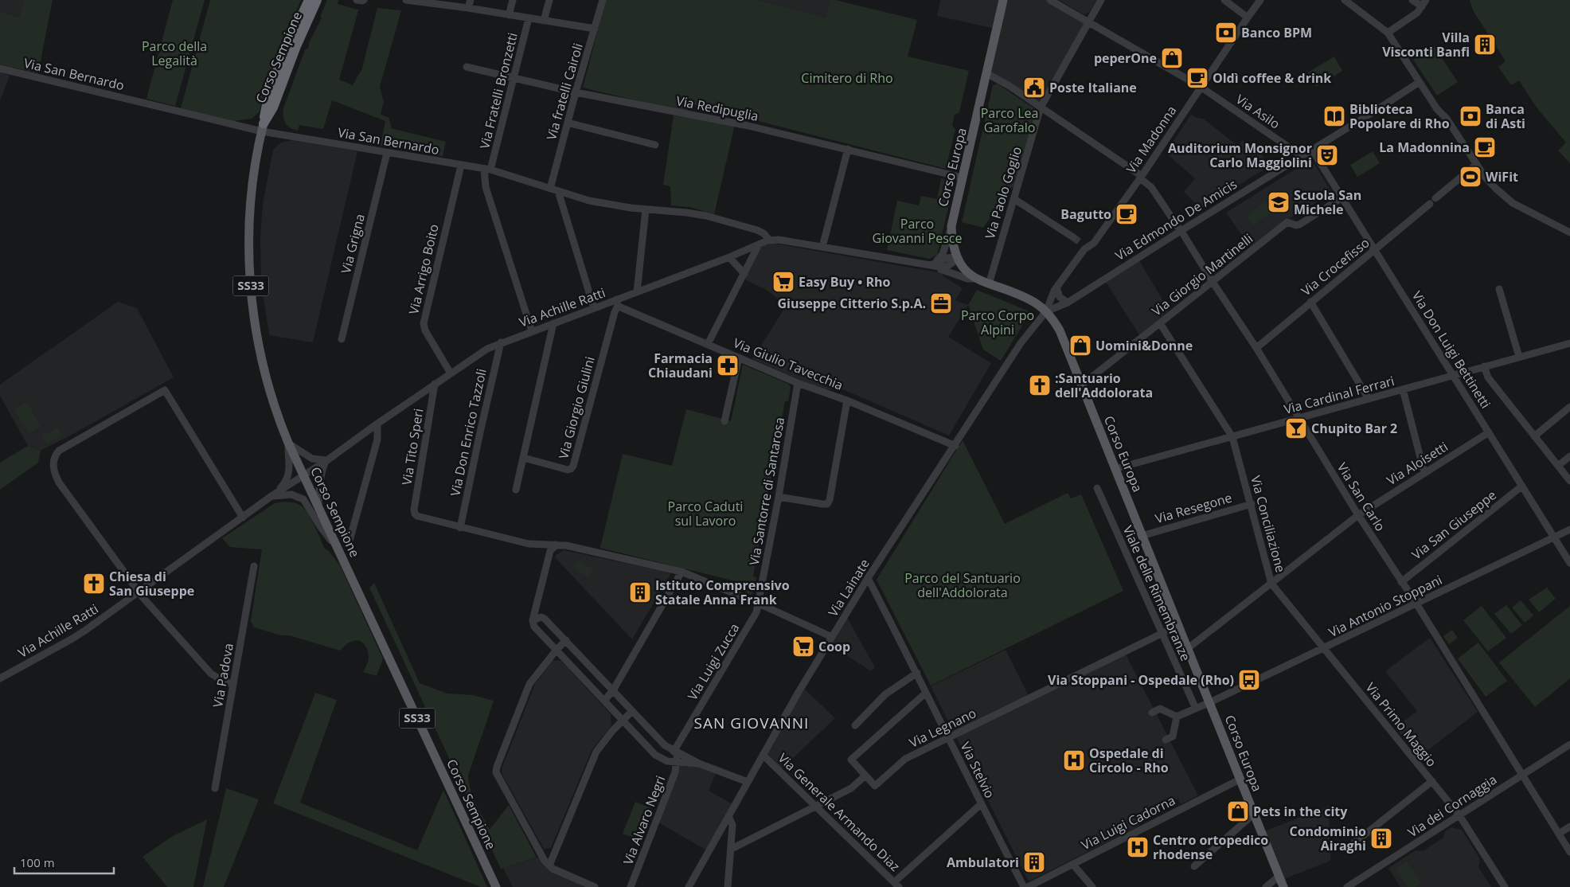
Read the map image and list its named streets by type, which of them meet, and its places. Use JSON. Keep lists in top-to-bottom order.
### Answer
{
  "streets": {
    "highway": ["Corso Sempione", "SS33"],
    "main road": ["Corso Europa"],
    "street": [
      "Via San Bernardo",
      "Via Fratelli Bronzetti",
      "Via fratelli Cairoli",
      "Via Redipuglia",
      "Via Asilo",
      "Via Madonna",
      "Via Paolo Goglio",
      "Via Edmondo De Amicis",
      "Via Grigna",
      "Via Crocefisso",
      "Via Arrigo Boito",
      "Via Giorgio Martinelli",
      "Via Achille Ratti",
      "Via Don Luigi Bettinetti",
      "Via Giulio Tavecchia",
      "Via Cardinal Ferrari",
      "Via Giorgio Giulini",
      "Via Don Enrico Tazzoli",
      "Via Tito Speri",
      "Via Aloisetti",
      "Via Santorre di Santarosa",
      "Via San Carlo",
      "Via Resegone",
      "Via Conciliazione",
      "Via San Giuseppe",
      "Via Lainate",
      "Viale delle Rimembranze",
      "Via Antonio Stoppani",
      "Via Luigi Zucca",
      "Via Padova",
      "Via Primo Maggio",
      "Via Legnano",
      "Via Stelvio",
      "Via dei Cornaggia",
      "Via Generale Armando Diaz",
      "Via Alvaro Negri",
      "Via Luigi Cadorna"
    ]
  },
  "crossings": [
    ["Corso Sempione", "Via San Bernardo"],
    ["Corso Sempione", "Via Achille Ratti"],
    ["Via San Bernardo", "Via Fratelli Bronzetti"],
    ["Via San Bernardo", "Via fratelli Cairoli"],
    ["Via San Bernardo", "Via Grigna"],
    ["Via San Bernardo", "Via Arrigo Boito"],
    ["Via San Bernardo", "Via Achille Ratti"],
    ["Via Fratelli Bronzetti", "Via Redipuglia"],
    ["Via fratelli Cairoli", "Via Redipuglia"],
    ["Via Redipuglia", "Corso Europa"],
    ["Via Asilo", "Via Madonna"],
    ["Via Asilo", "Via Paolo Goglio"],
    ["Via Asilo", "Via Edmondo De Amicis"],
    ["Via Madonna", "Corso Europa"],
    ["Via Madonna", "Via Edmondo De Amicis"],
    ["Via Madonna", "Via San Carlo"],
    ["Via Madonna", "Via Lainate"],
    ["Corso Europa", "Via Paolo Goglio"],
    ["Corso Europa", "Via Edmondo De Amicis"],
    ["Corso Europa", "Via Giorgio Martinelli"],
    ["Corso Europa", "Via Achille Ratti"],
    ["Corso Europa", "Via Cardinal Ferrari"],
    ["Corso Europa", "Via Aloisetti"],
    ["Corso Europa", "Via San Carlo"],
    ["Corso Europa", "Via Resegone"],
    ["Corso Europa", "Via Lainate"],
    ["Corso Europa", "Via Antonio Stoppani"],
    ["Corso Europa", "Via Legnano"],
    ["Corso Europa", "Via Luigi Cadorna"],
    ["Via Paolo Goglio", "Via San Carlo"],
    ["Via Edmondo De Amicis", "Via Don Luigi Bettinetti"],
    ["Via Edmondo De Amicis", "Via San Carlo"],
    ["Via Edmondo De Amicis", "Via Lainate"],
    ["Via Crocefisso", "Via Don Luigi Bettinetti"],
    ["Via Crocefisso", "Via San Carlo"],
    ["Via Arrigo Boito", "Via Achille Ratti"],
    ["Via Giorgio Martinelli", "Via Don Luigi Bettinetti"],
    ["Via Giorgio Martinelli", "Via San Carlo"],
    ["Via Giorgio Martinelli", "Via Conciliazione"],
    ["Via Achille Ratti", "Via Giulio Tavecchia"],
    ["Via Achille Ratti", "Via Giorgio Giulini"],
    ["Via Achille Ratti", "Via Don Enrico Tazzoli"],
    ["Via Achille Ratti", "Via Tito Speri"],
    ["Via Don Luigi Bettinetti", "Via Cardinal Ferrari"],
    ["Via Don Luigi Bettinetti", "Via Aloisetti"],
    ["Via Don Luigi Bettinetti", "Via San Giuseppe"],
    ["Via Don Luigi Bettinetti", "Via Antonio Stoppani"],
    ["Via Giulio Tavecchia", "Via Giorgio Giulini"],
    ["Via Giulio Tavecchia", "Via Santorre di Santarosa"],
    ["Via Giulio Tavecchia", "Via Lainate"],
    ["Via Cardinal Ferrari", "Via San Carlo"],
    ["Via Cardinal Ferrari", "Via Conciliazione"],
    ["Via Don Enrico Tazzoli", "Via Tito Speri"],
    ["Via Aloisetti", "Via San Carlo"],
    ["Via Aloisetti", "Via Conciliazione"],
    ["Via Santorre di Santarosa", "Via Luigi Zucca"],
    ["Via San Carlo", "Via San Giuseppe"],
    ["Via San Carlo", "Via Antonio Stoppani"],
    ["Via San Carlo", "Via dei Cornaggia"],
    ["Via Resegone", "Via Conciliazione"],
    ["Via Conciliazione", "Via Antonio Stoppani"],
    ["Via Conciliazione", "Via Primo Maggio"],
    ["Via Lainate", "Via Stelvio"],
    ["Via Lainate", "Via Generale Armando Diaz"],
    ["Viale delle Rimembranze", "Via Antonio Stoppani"],
    ["Viale delle Rimembranze", "Via Legnano"],
    ["Via Antonio Stoppani", "Via Primo Maggio"],
    ["Via Luigi Zucca", "Via Alvaro Negri"],
    ["Via Primo Maggio", "Via dei Cornaggia"],
    ["Via Legnano", "Via Stelvio"]
  ],
  "districts": ["SAN GIOVANNI"],
  "parks": [
    "Parco della Legalità",
    "Cimitero di Rho",
    "Parco Lea Garofalo",
    "Parco Giovanni Pesce",
    "Parco Corpo Alpini",
    "Parco Caduti sul Lavoro",
    "Parco del Santuario dell'Addolorata"
  ],
  "places": {
    "bank": ["Banco BPM", "Banca di Asti"],
    "building": [
      "Villa Visconti Banfi",
      "Istituto Comprensivo Statale Anna Frank",
      "Condominio Airaghi",
      "Ambulatori"
    ],
    "shop": ["peperOne", "Uomini&Donne", "Pets in the city"],
    "cafe": ["Oldì coffee & drink", "La Madonnina", "Bagutto"],
    "public building": ["Poste Italiane"],
    "library": ["Biblioteca Popolare di Rho"],
    "theatre": ["Auditorium Monsignor Carlo Maggiolini"],
    "sports": ["WiFit"],
    "school or university": ["Scuola San Michele"],
    "supermarket": ["Easy Buy • Rho", "Coop"],
    "office": ["Giuseppe Citterio S.p.A."],
    "pharmacy": ["Farmacia Chiaudani"],
    "church": [":Santuario dell'Addolorata", "Chiesa di San Giuseppe"],
    "bar": ["Chupito Bar 2"],
    "bus stop": ["Via Stoppani - Ospedale (Rho)"],
    "hospital": ["Ospedale di Circolo - Rho", "Centro ortopedico rhodense"]
  },
  "scale_bar": "100 m"
}
